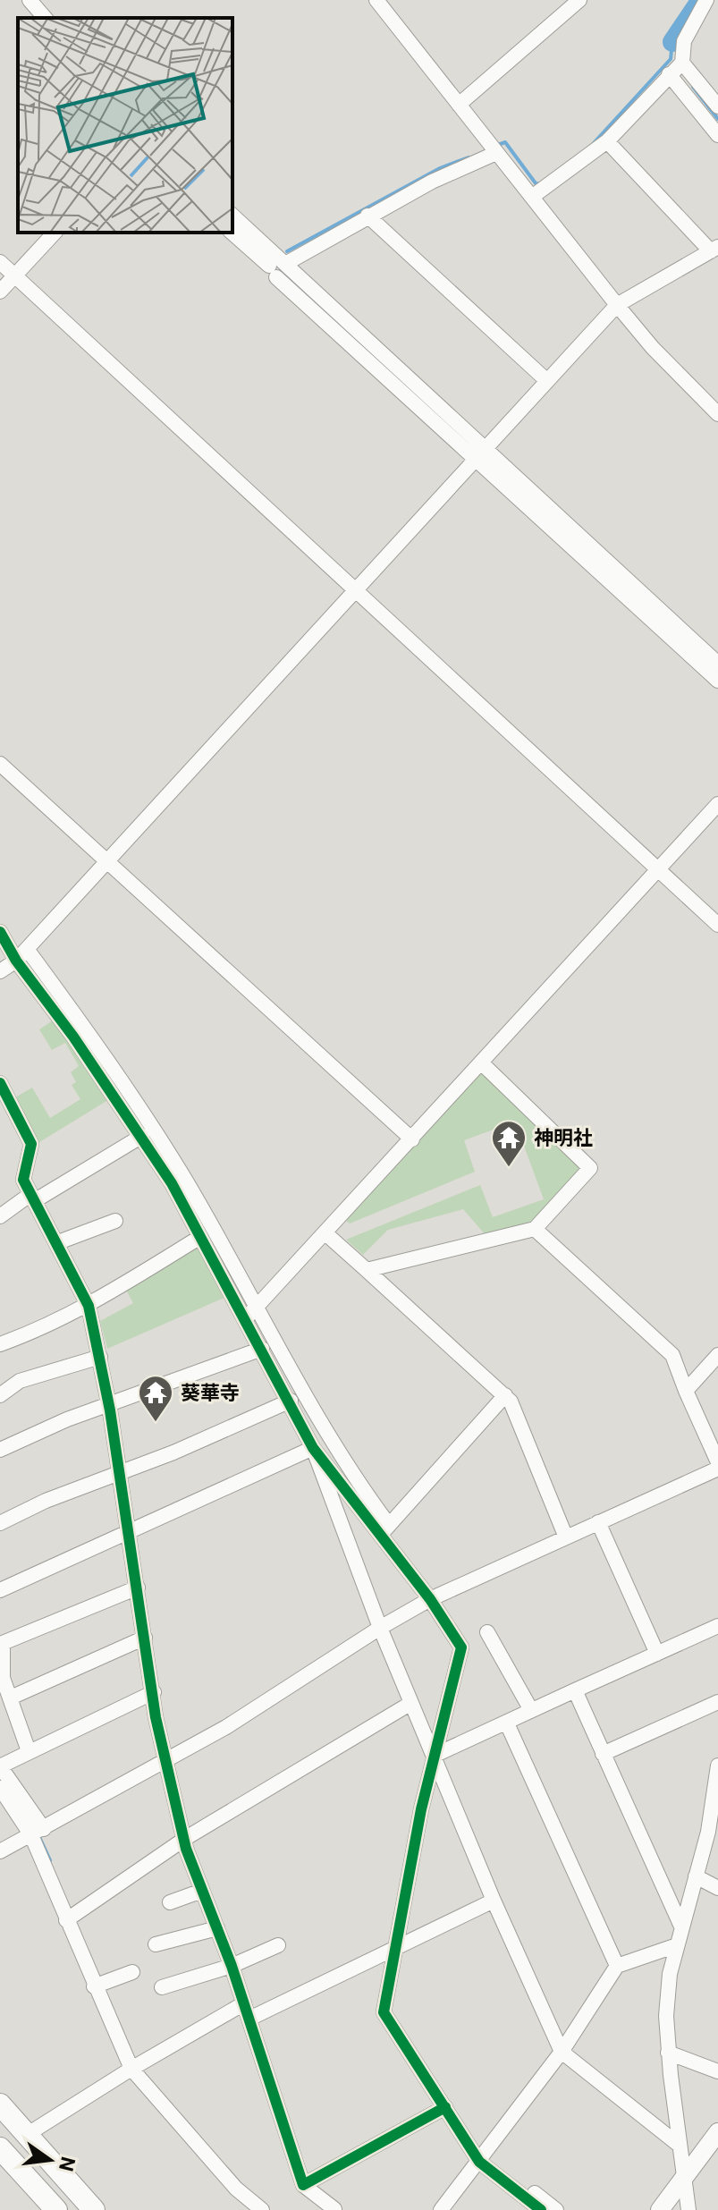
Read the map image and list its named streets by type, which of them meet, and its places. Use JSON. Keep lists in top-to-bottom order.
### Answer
{
  "places": {
    "temple": ["神明社", "葵華寺"]
  },
  "north": "right"
}
